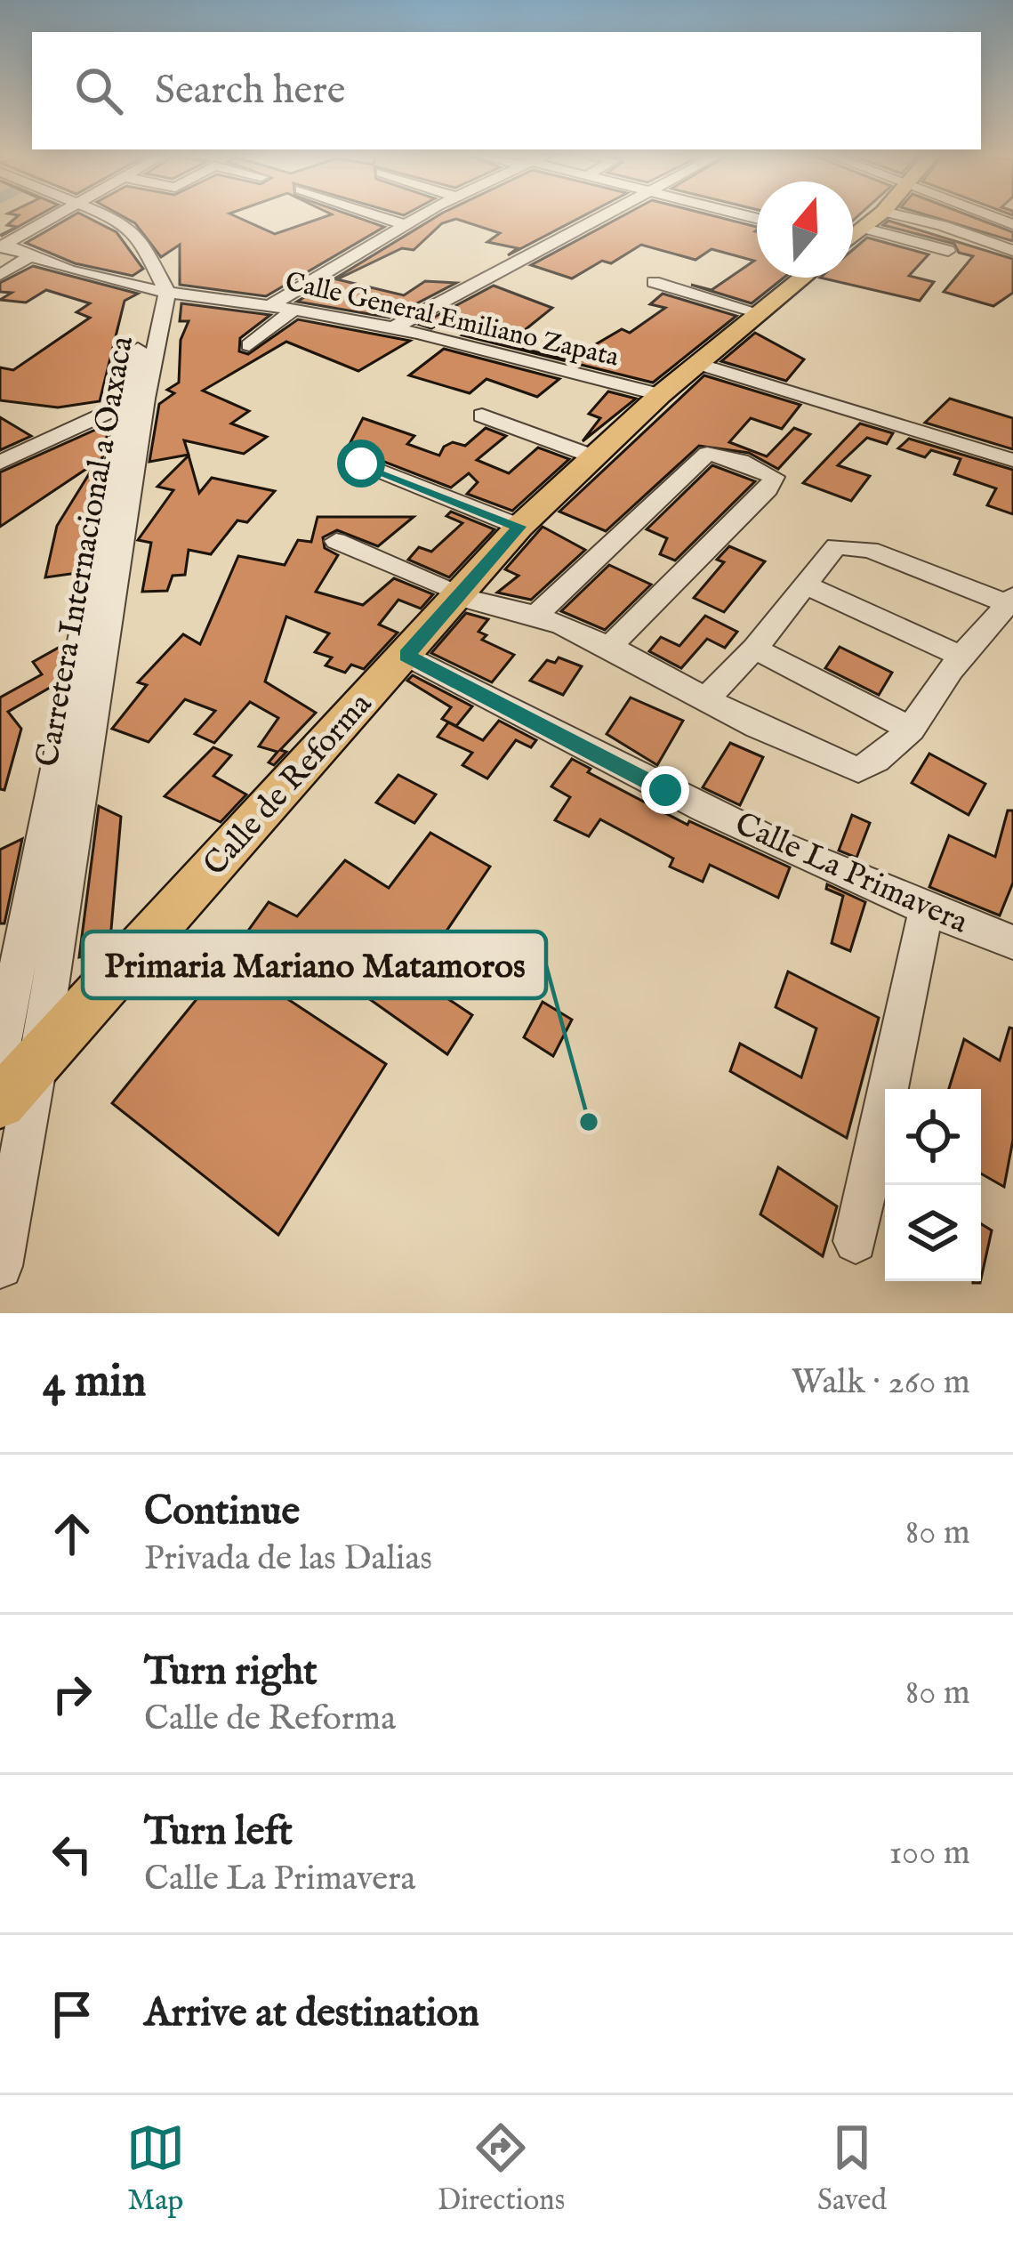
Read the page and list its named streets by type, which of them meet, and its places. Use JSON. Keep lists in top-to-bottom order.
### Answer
{
  "streets": {
    "main road": ["Calle de Reforma"],
    "street": ["Calle General Emiliano Zapata", "Carretera Internacional a Oaxaca", "Calle La Primavera"]
  },
  "crossings": [
    ["Calle General Emiliano Zapata", "Carretera Internacional a Oaxaca"],
    ["Calle General Emiliano Zapata", "Calle de Reforma"],
    ["Carretera Internacional a Oaxaca", "Calle de Reforma"],
    ["Calle de Reforma", "Calle La Primavera"]
  ],
  "places": ["Primaria Mariano Matamoros"],
  "north": "top",
  "page": {
    "search": "Search here",
    "heading": ["4 min", "Walk · 260 m"],
    "list": [
      ["Continue", "Privada de las Dalias", "80 m"],
      ["Turn right", "Calle de Reforma", "80 m"],
      ["Turn left", "Calle La Primavera", "100 m"],
      "Arrive at destination"
    ],
    "nav": ["Map", "Directions", "Saved"]
  }
}
